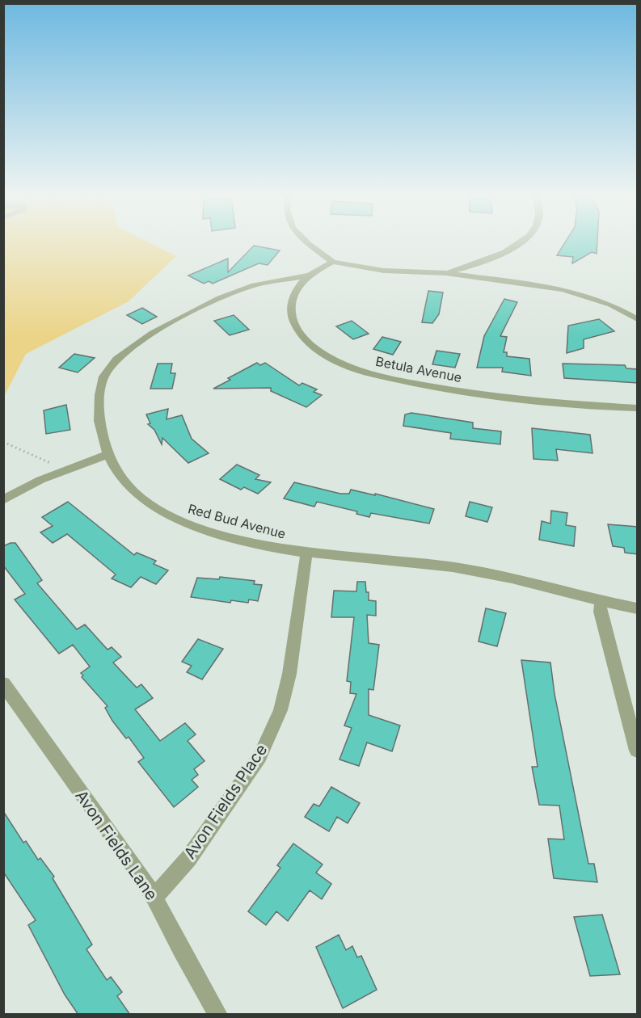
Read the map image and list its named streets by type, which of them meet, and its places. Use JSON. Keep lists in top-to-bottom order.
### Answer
{
  "streets": {
    "street": [
      "Betula Avenue",
      "Red Bud Avenue",
      "Avon Fields Place",
      "Avon Fields Lane"
    ]
  },
  "crossings": [
    ["Betula Avenue", "Red Bud Avenue"],
    ["Red Bud Avenue", "Avon Fields Place"],
    ["Avon Fields Place", "Avon Fields Lane"]
  ]
}
